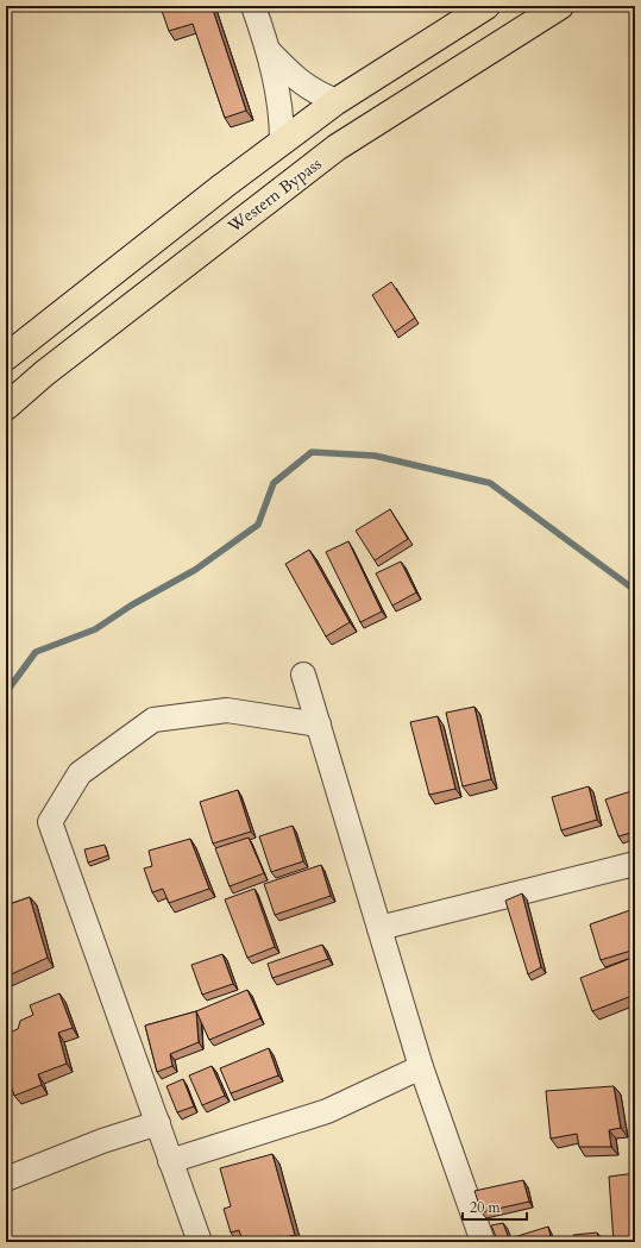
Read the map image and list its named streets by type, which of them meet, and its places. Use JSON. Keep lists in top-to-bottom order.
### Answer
{
  "streets": {
    "main road": ["Western Bypass"]
  },
  "scale_bar": "20 m"
}
